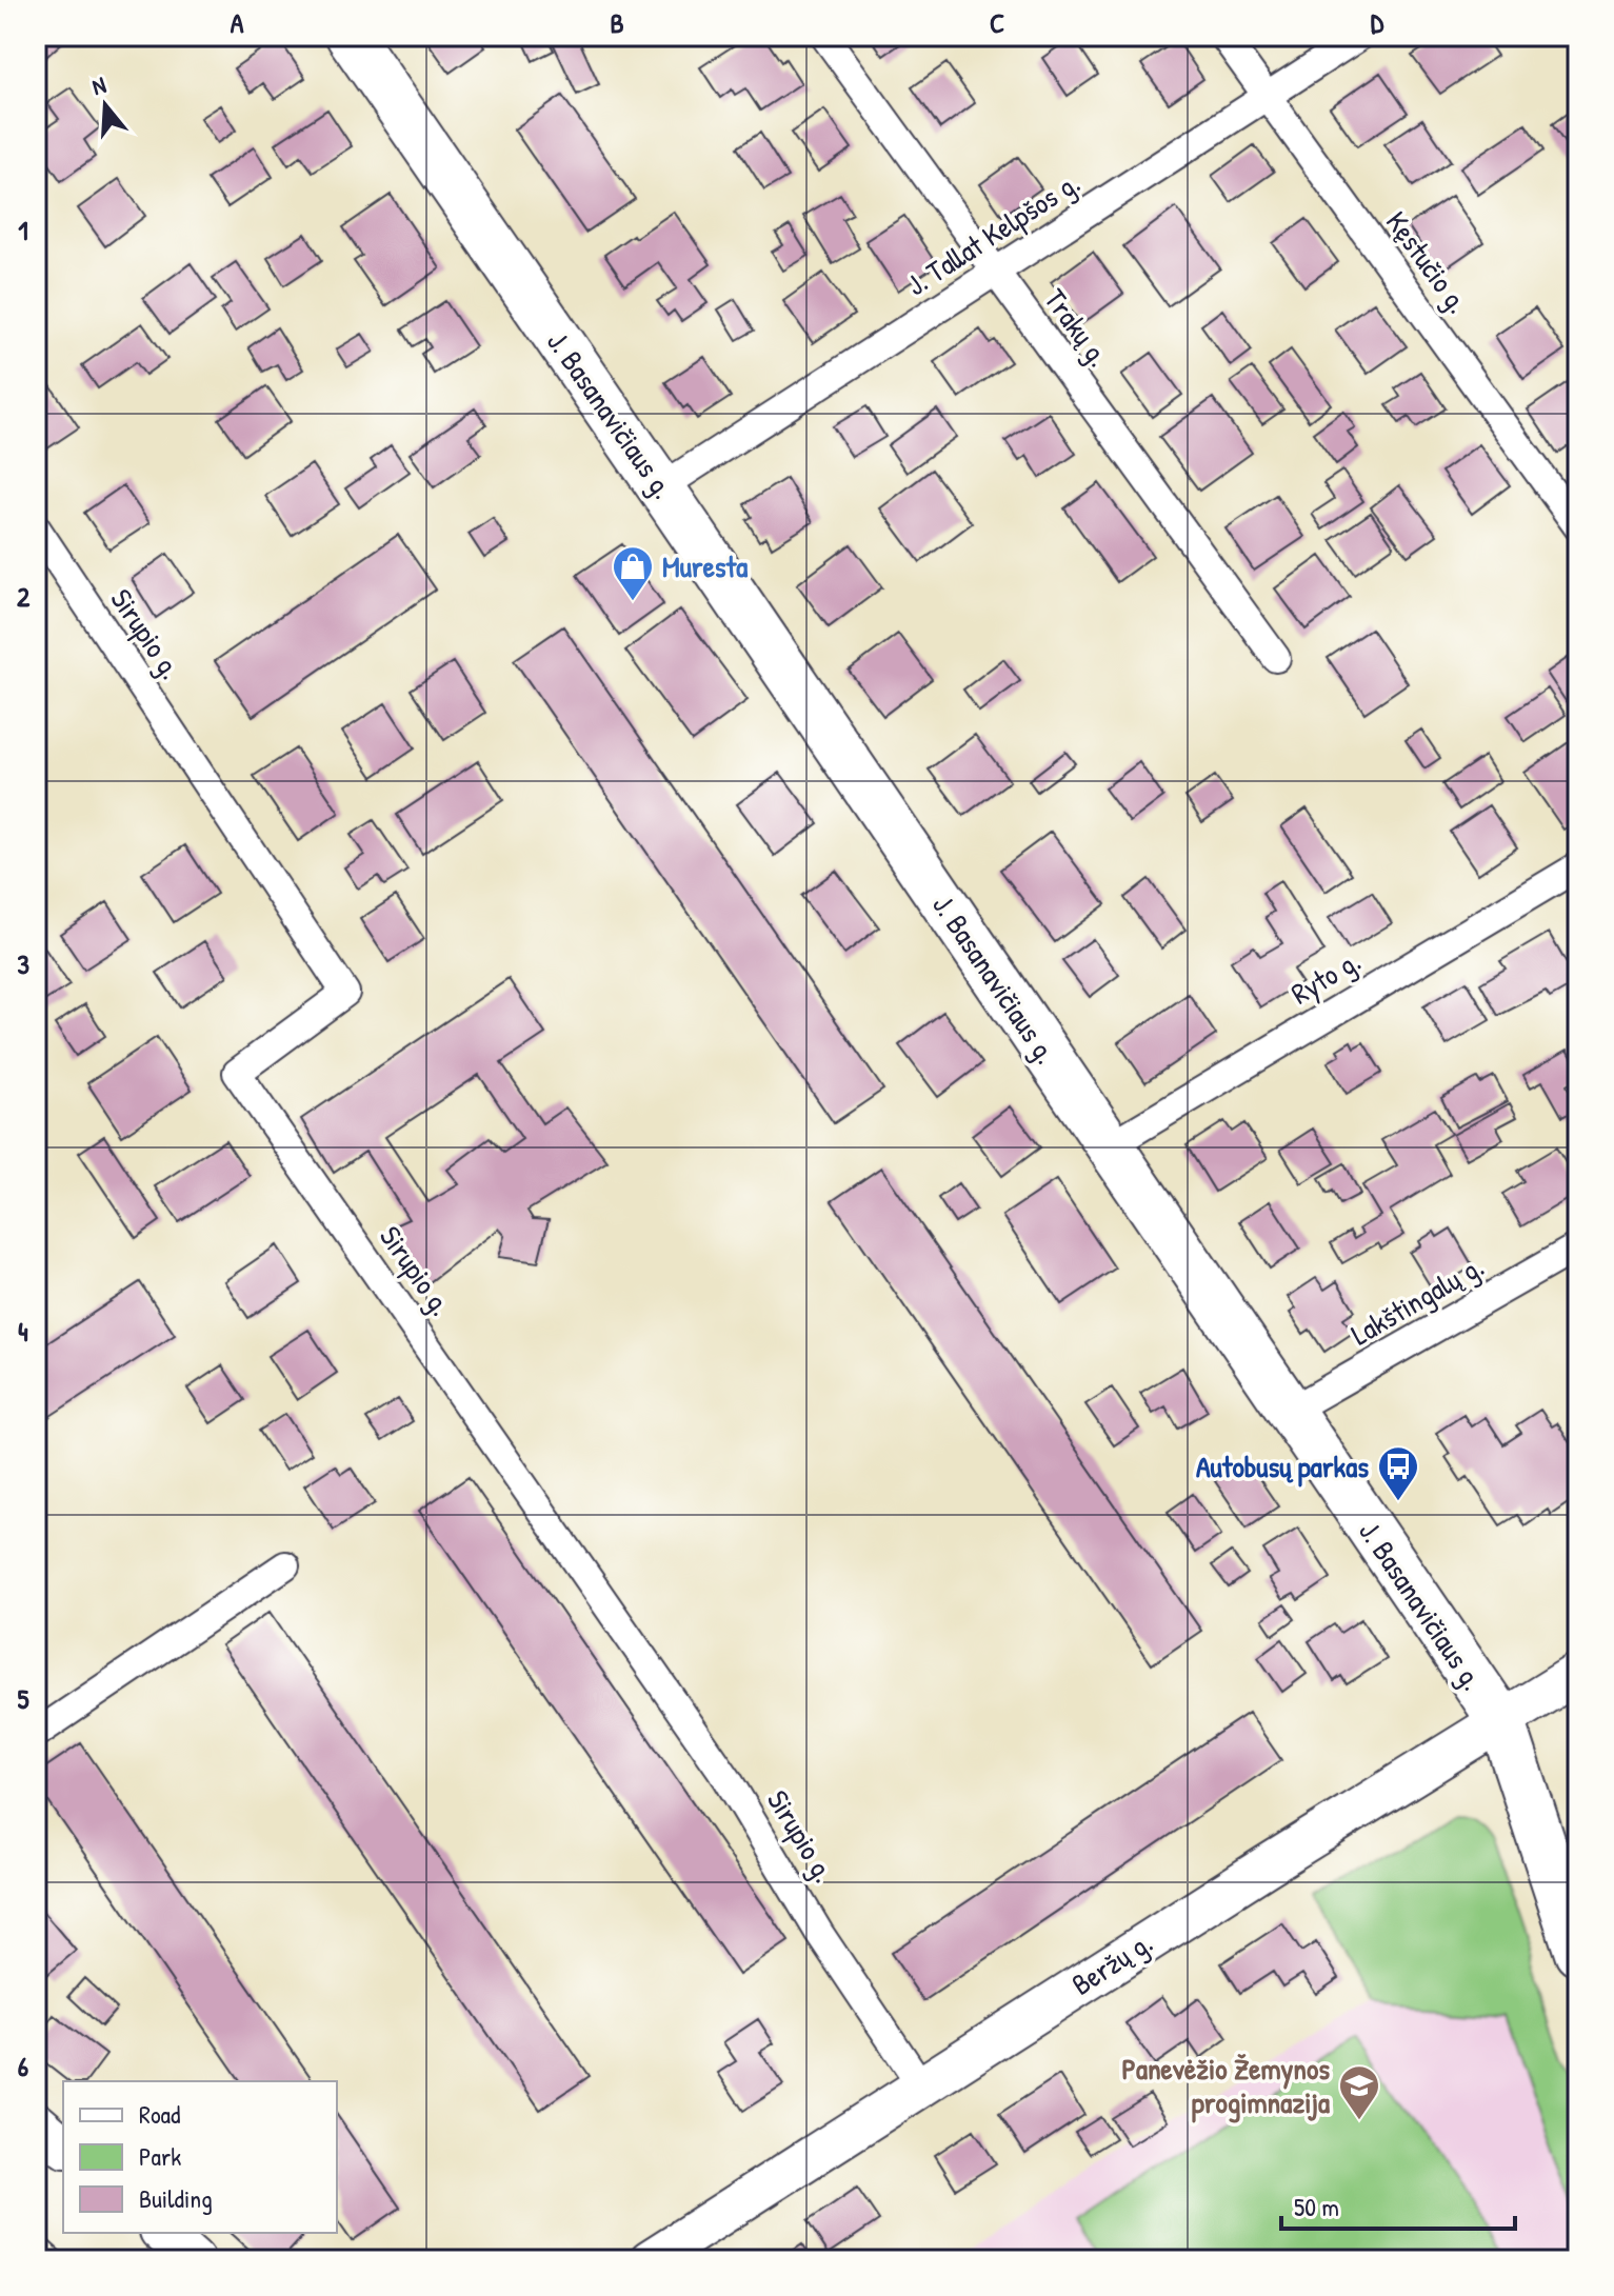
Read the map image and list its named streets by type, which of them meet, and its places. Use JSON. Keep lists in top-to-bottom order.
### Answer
{
  "streets": {
    "highway": ["J. Basanavičiaus g."],
    "main road": ["Beržų g."],
    "street": [
      "J. Tallat Kelpšos g.",
      "Kęstučio g.",
      "Trakų g.",
      "Sirupio g.",
      "Ryto g.",
      "Lakštingalų g."
    ]
  },
  "crossings": [
    ["J. Tallat Kelpšos g.", "Kęstučio g."],
    ["J. Tallat Kelpšos g.", "Trakų g."],
    ["J. Tallat Kelpšos g.", "J. Basanavičiaus g."],
    ["J. Basanavičiaus g.", "Ryto g."],
    ["J. Basanavičiaus g.", "Lakštingalų g."],
    ["J. Basanavičiaus g.", "Beržų g."],
    ["Sirupio g.", "Beržų g."]
  ],
  "places": {
    "shop": ["Muresta"],
    "bus stop": ["Autobusų parkas"],
    "school or university": ["Panevėžio Žemynos progimnazija"]
  },
  "legend": ["Road", "Park", "Building"],
  "scale_bar": "50 m",
  "north": "top",
  "grid": {
    "columns": [
      "A",
      "B",
      "C",
      "D"
    ],
    "rows": [
      "1",
      "2",
      "3",
      "4",
      "5",
      "6"
    ]
  }
}
